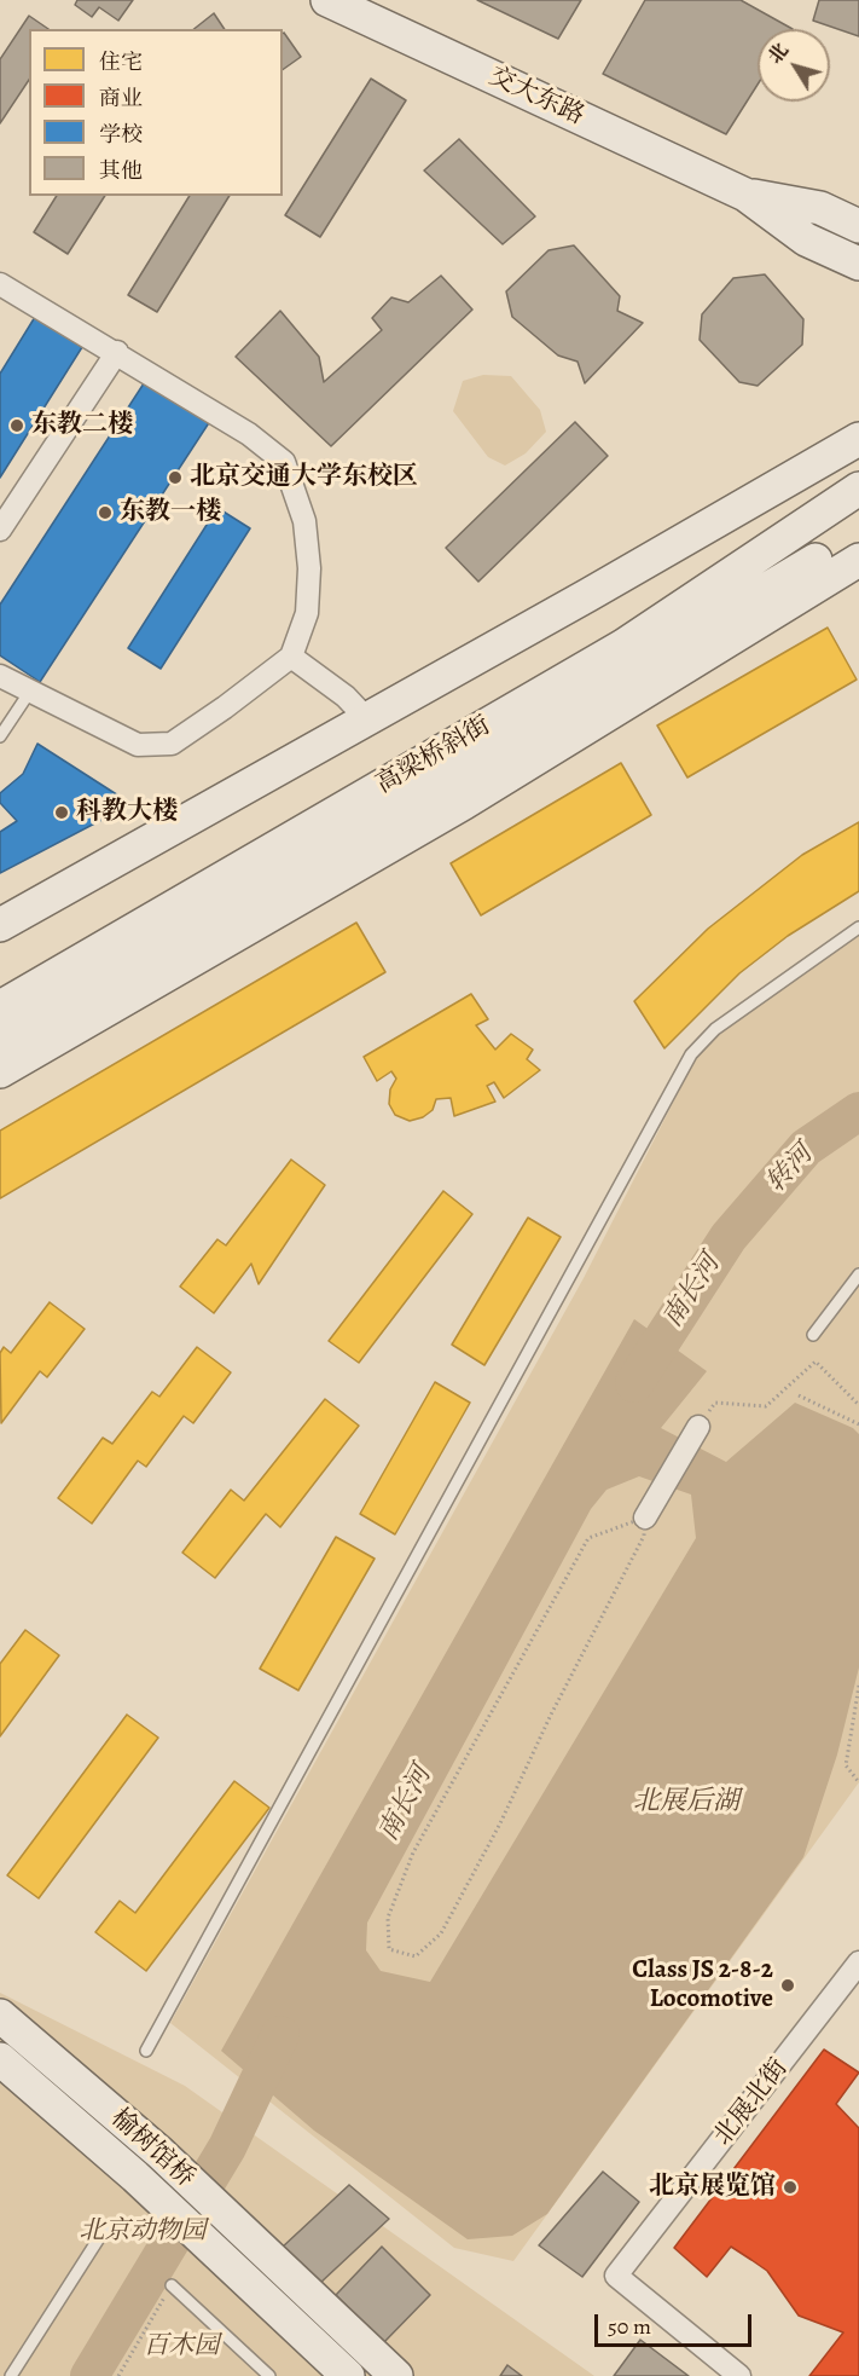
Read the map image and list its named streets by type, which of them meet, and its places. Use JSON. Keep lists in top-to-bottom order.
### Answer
{
  "streets": {
    "main road": ["交大东路", "高梁桥斜街", "榆树馆桥"],
    "street": ["北展北街"]
  },
  "water": ["转河", "南长河", "北展后湖"],
  "parks": ["北京动物园", "百木园"],
  "places": [
    "东教二楼",
    "北京交通大学东校区",
    "东教一楼",
    "科教大楼",
    "Class JS 2-8-2 Locomotive",
    "北京展览馆"
  ],
  "legend": [
    "住宅",
    "商业",
    "学校",
    "其他"
  ],
  "scale_bar": "50 m",
  "north": "top left"
}
